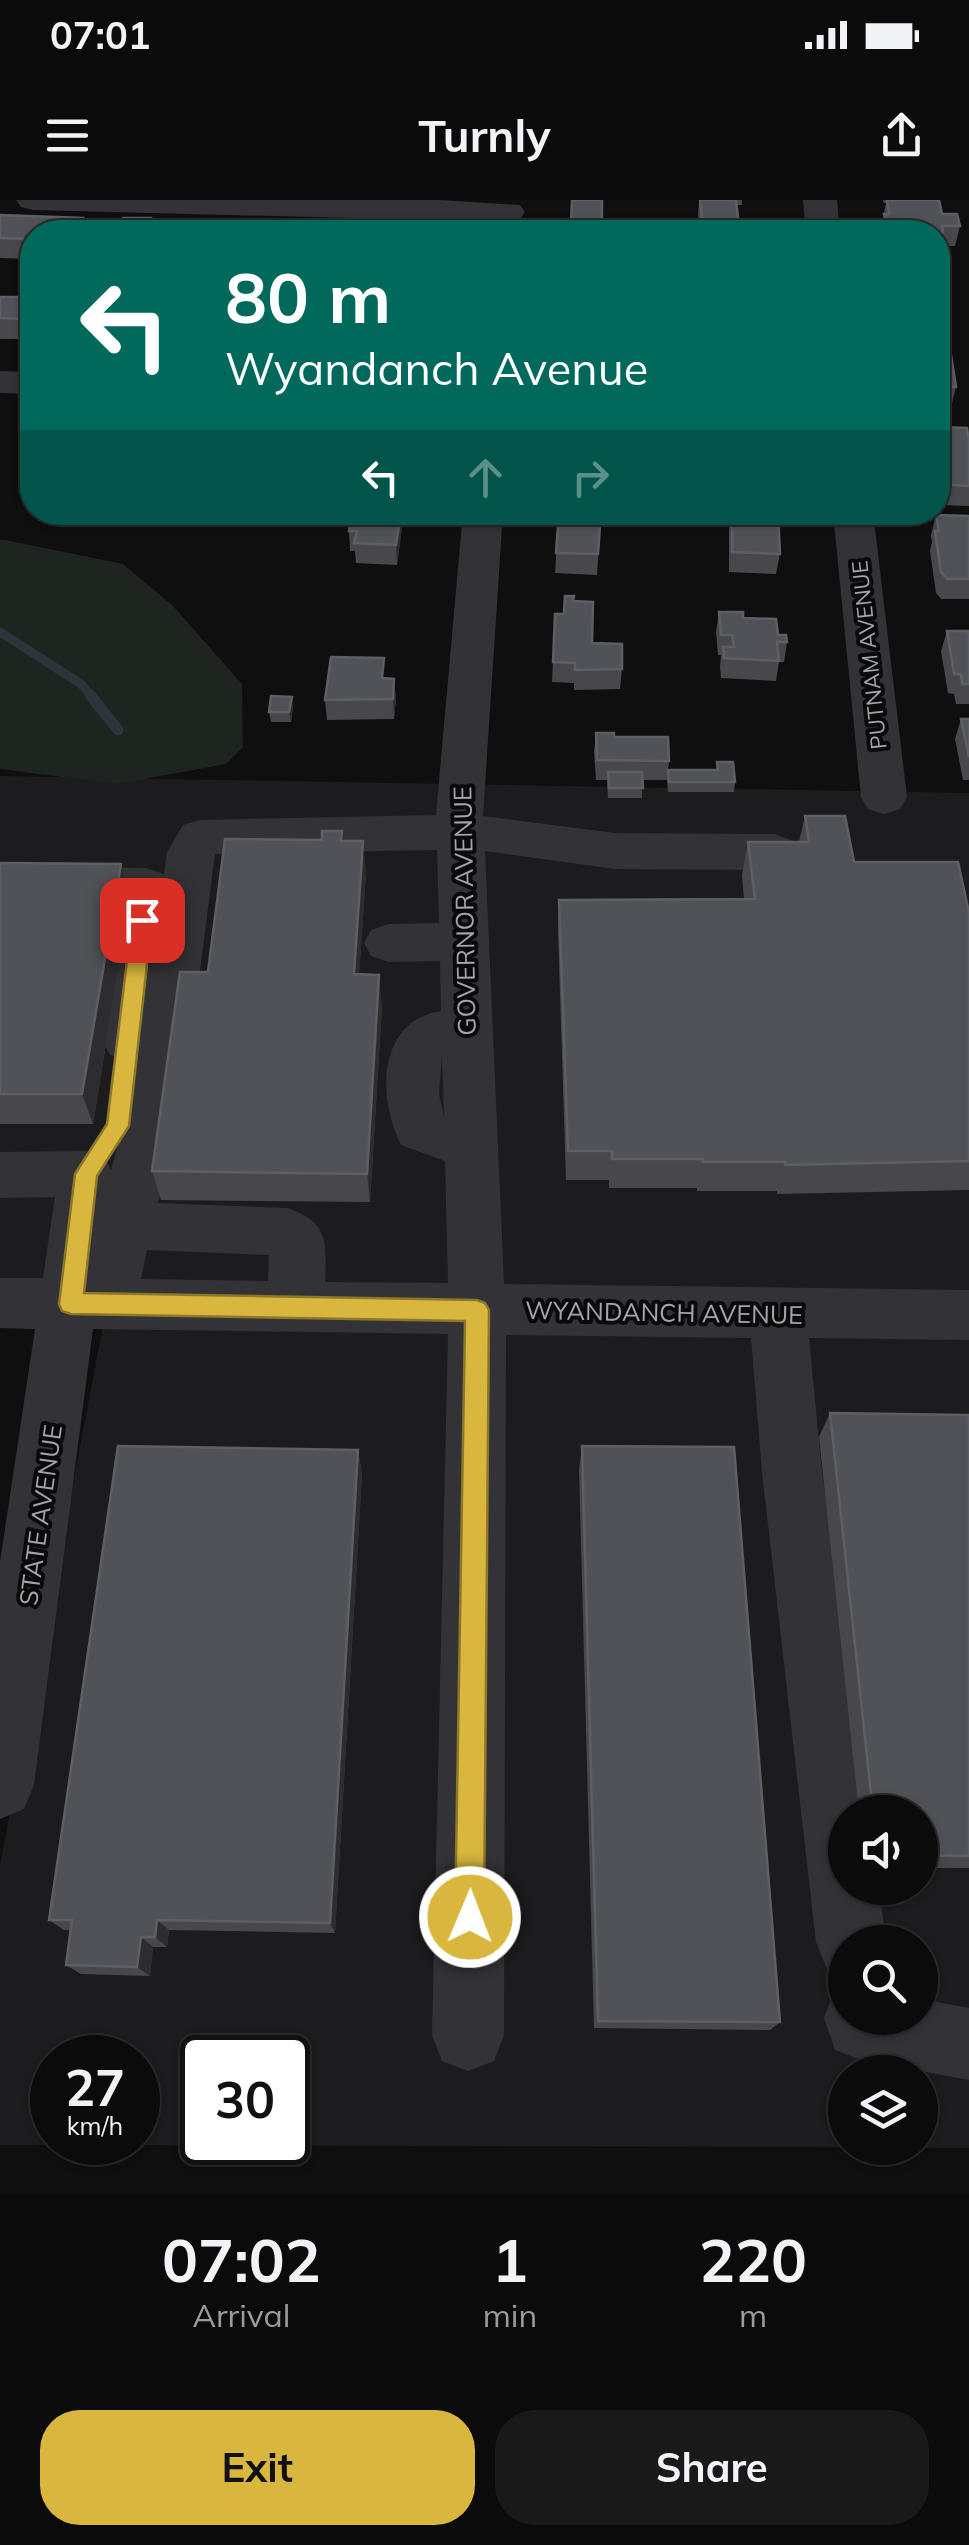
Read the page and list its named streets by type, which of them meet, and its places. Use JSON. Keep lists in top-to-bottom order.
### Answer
{
  "streets": {
    "street": [
      "PUTNAM AVENUE",
      "GOVERNOR AVENUE",
      "WYANDANCH AVENUE",
      "STATE AVENUE"
    ]
  },
  "crossings": [
    ["GOVERNOR AVENUE", "WYANDANCH AVENUE"],
    ["WYANDANCH AVENUE", "STATE AVENUE"]
  ],
  "page": {
    "status": "07:01",
    "header": "Turnly",
    "turn": ["80 m", "Wyandanch Avenue"],
    "speed": "27 km/h",
    "limit": "30",
    "eta": [
      "07:02",
      "Arrival",
      "1",
      "min",
      "220",
      "m"
    ],
    "buttons": ["Exit", "Share"]
  }
}
